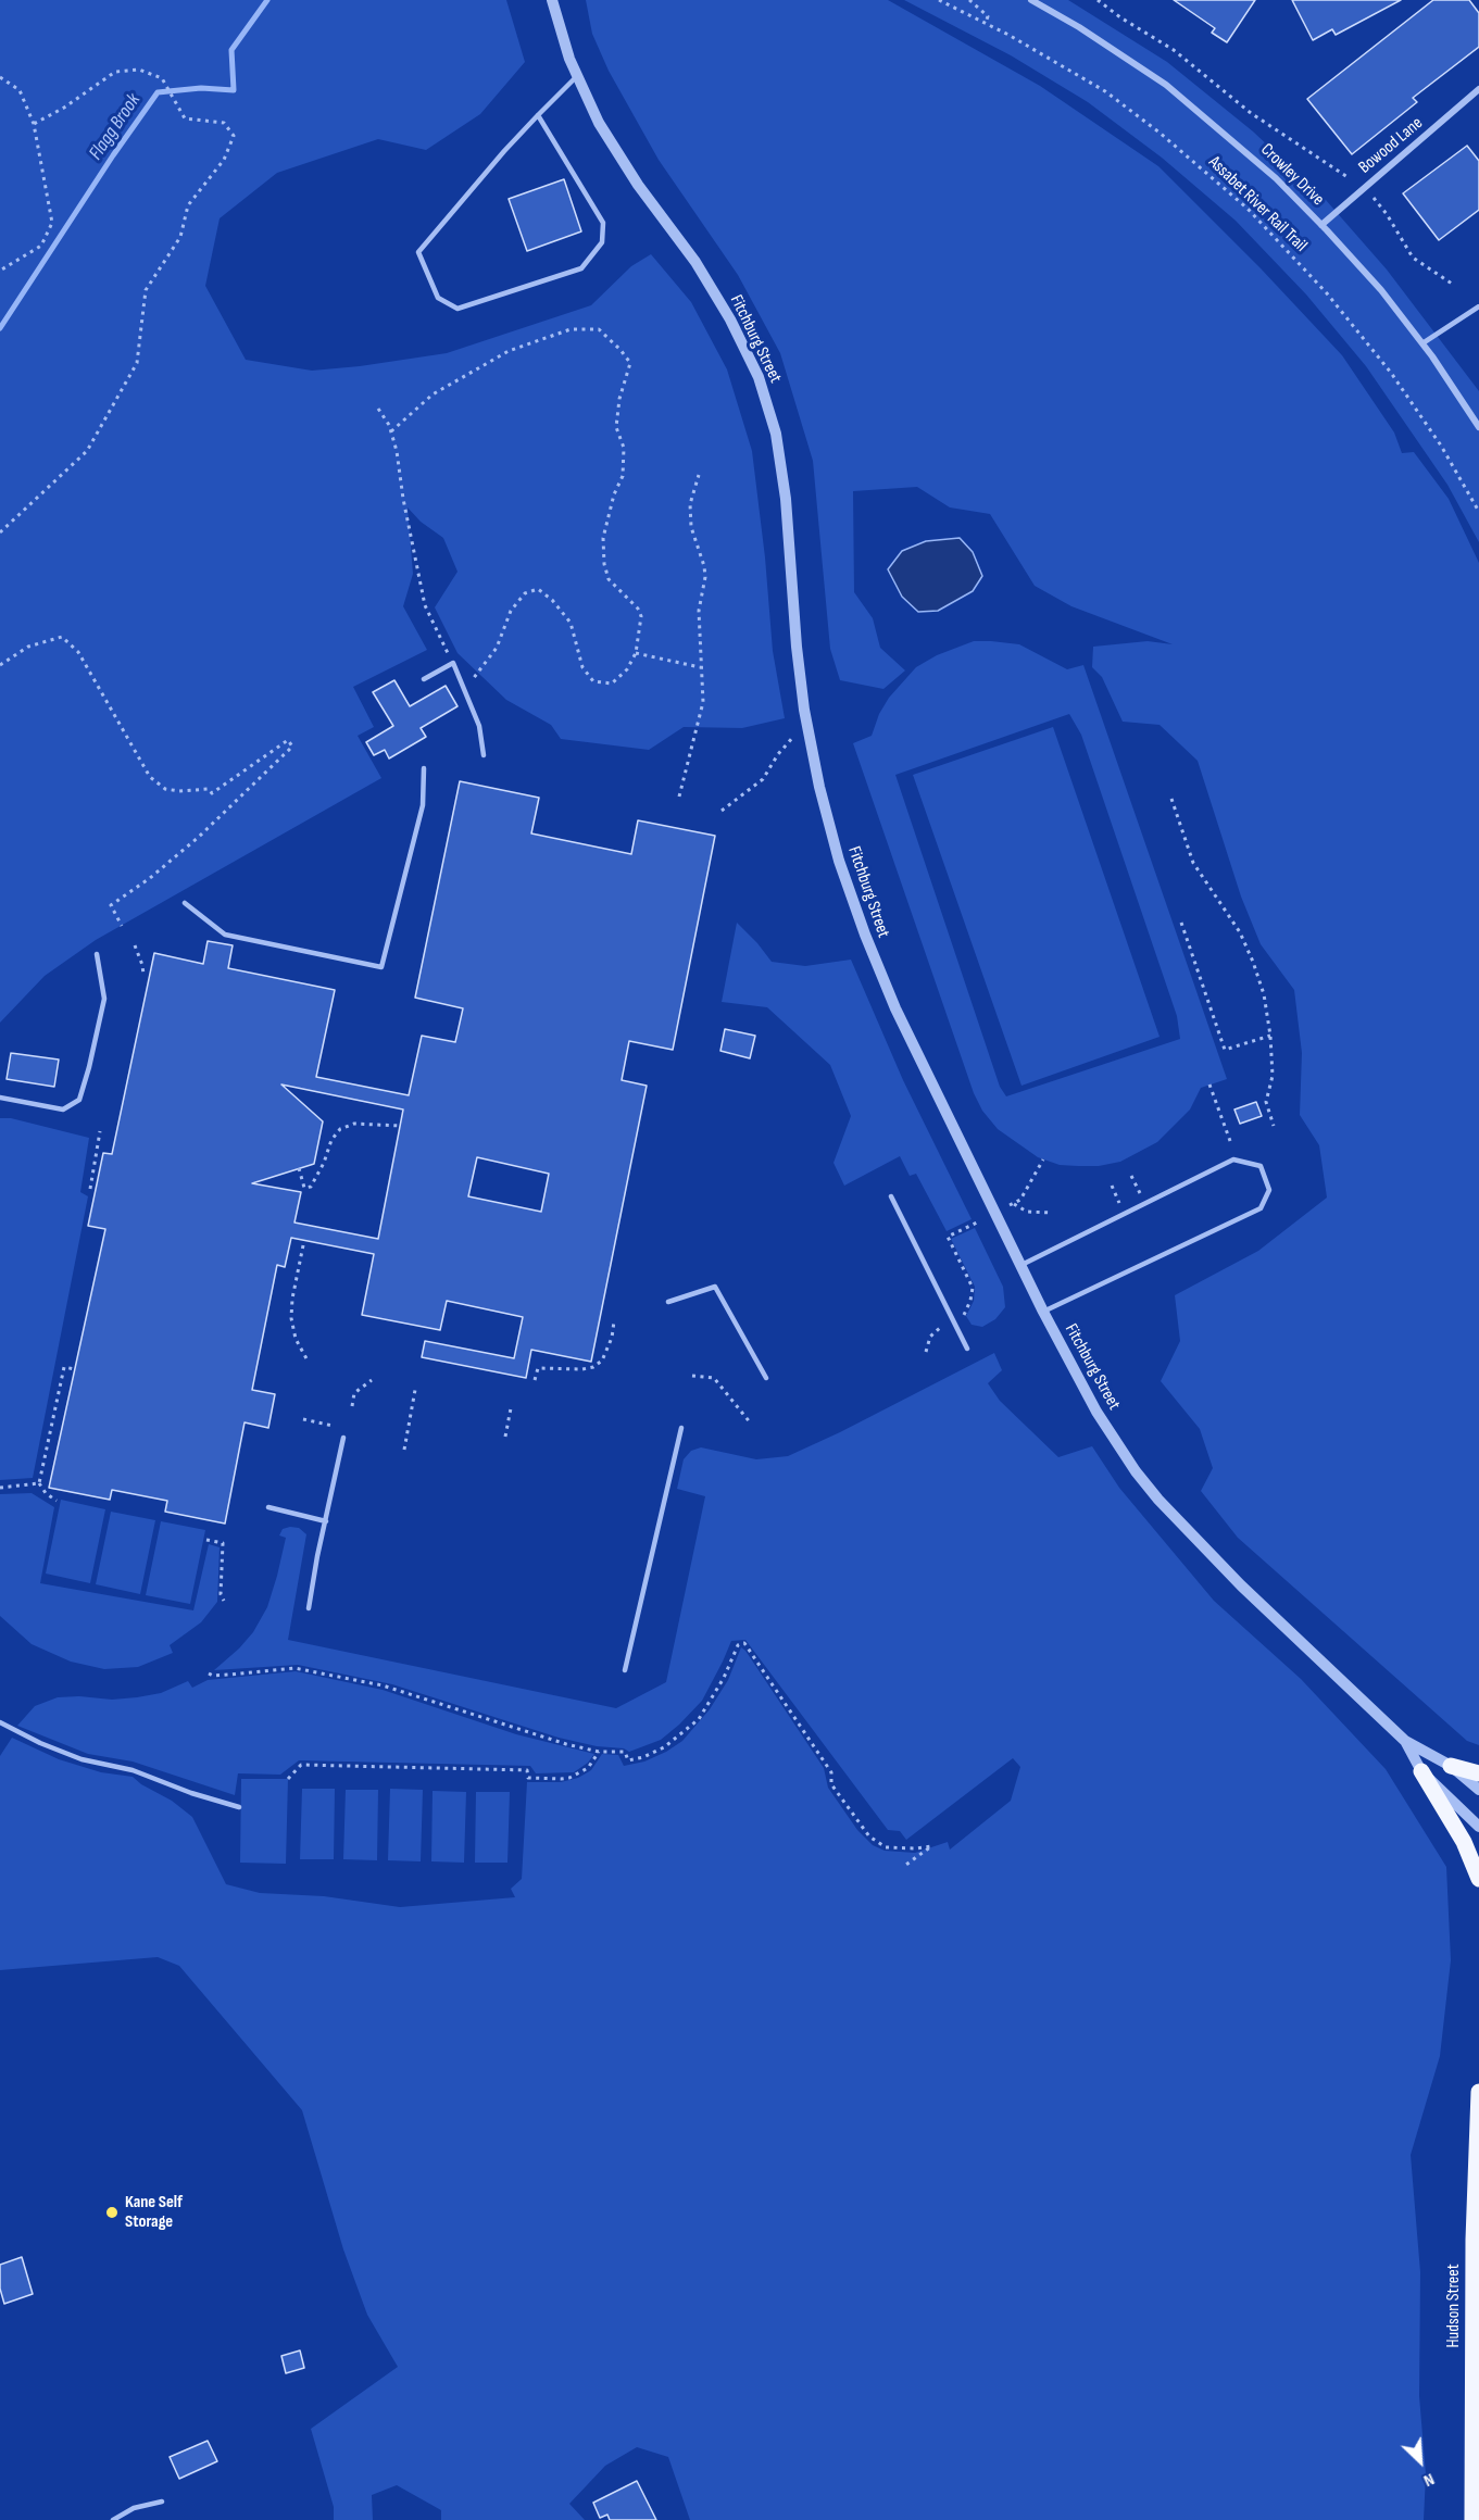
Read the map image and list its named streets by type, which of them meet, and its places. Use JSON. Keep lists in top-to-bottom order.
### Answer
{
  "streets": {
    "main road": ["Hudson Street"],
    "street": ["Bowood Lane", "Crowley Drive", "Fitchburg Street"],
    "path": ["Assabet River Rail Trail"]
  },
  "crossings": [
    ["Bowood Lane", "Crowley Drive"]
  ],
  "water": ["Flagg Brook"],
  "places": ["Kane Self Storage"],
  "north": "bottom right"
}
